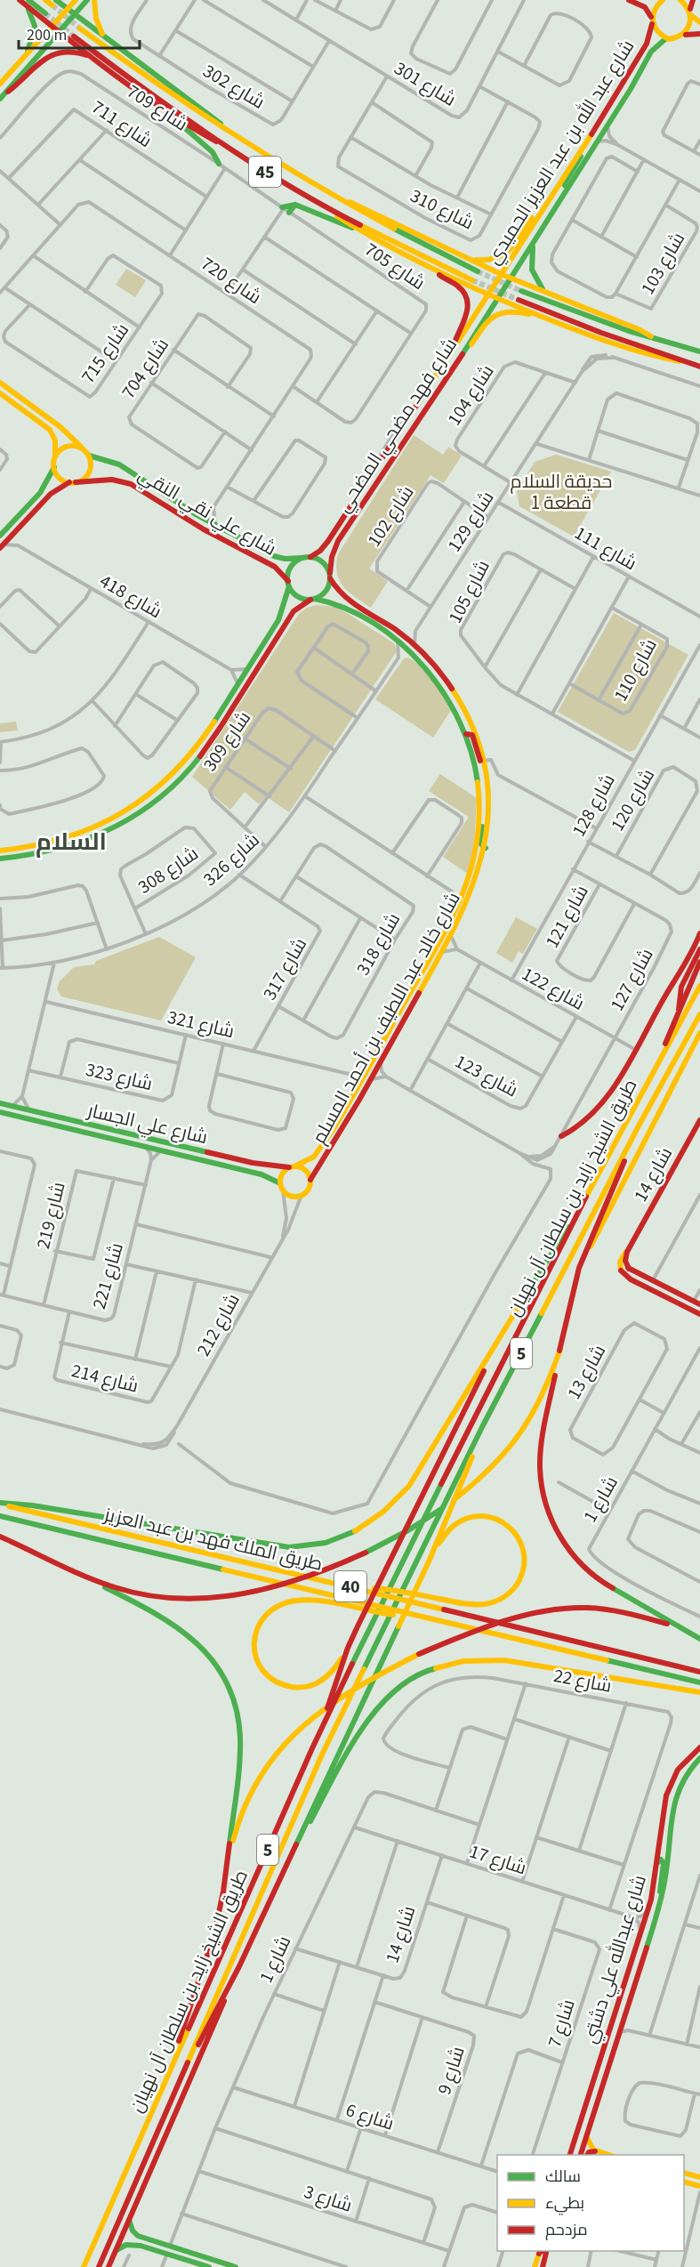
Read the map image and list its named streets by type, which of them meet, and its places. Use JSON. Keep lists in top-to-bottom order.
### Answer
{
  "streets": {
    "main road": [
      "شارع عبد الله بن عبد العزيز الحميدي",
      "45",
      "شارع فهد مضحي المضحي",
      "شارع علي نقي النقي",
      "شارع خالد عبد اللطيف بن أحمد المسلم",
      "شارع علي الجسار",
      "شارع 14",
      "طريق الشيخ زايد بن سلطان آل نهيان",
      "5",
      "طريق الملك فهد بن عبد العزيز",
      "40",
      "شارع عبدالله علي دشتي"
    ],
    "street": [
      "شارع 301",
      "شارع 302",
      "شارع 709",
      "شارع 711",
      "شارع 310",
      "شارع 103",
      "شارع 705",
      "شارع 720",
      "شارع 715",
      "شارع 704",
      "شارع 104",
      "شارع 102",
      "شارع 129",
      "شارع 111",
      "شارع 105",
      "شارع 418",
      "شارع 110",
      "شارع 309",
      "شارع 120",
      "شارع 128",
      "شارع 326",
      "شارع 308",
      "شارع 121",
      "شارع 318",
      "شارع 317",
      "شارع 127",
      "شارع 122",
      "شارع 321",
      "شارع 123",
      "شارع 323",
      "شارع 219",
      "شارع 221",
      "شارع 212",
      "شارع 13",
      "شارع 214",
      "شارع 1",
      "شارع 22",
      "شارع 17",
      "شارع 7",
      "شارع 9",
      "شارع 6",
      "شارع 3"
    ]
  },
  "crossings": [
    ["شارع 301", "شارع 302"],
    ["شارع 301", "شارع 310"],
    ["شارع 709", "شارع 705"],
    ["شارع عبد الله بن عبد العزيز الحميدي", "شارع فهد مضحي المضحي"],
    ["شارع 705", "شارع 720"],
    ["شارع 104", "شارع 129"],
    ["شارع فهد مضحي المضحي", "شارع علي نقي النقي"],
    ["شارع فهد مضحي المضحي", "شارع خالد عبد اللطيف بن أحمد المسلم"],
    ["شارع علي نقي النقي", "شارع خالد عبد اللطيف بن أحمد المسلم"],
    ["شارع 102", "شارع 129"],
    ["شارع 129", "شارع 111"],
    ["شارع 129", "شارع خالد عبد اللطيف بن أحمد المسلم"],
    ["شارع 105", "شارع 128"],
    ["شارع 309", "شارع 326"],
    ["شارع 128", "شارع 127"],
    ["شارع 128", "شارع 122"],
    ["شارع 326", "شارع 308"],
    ["شارع 326", "شارع 317"],
    ["شارع 121", "شارع 127"],
    ["شارع 318", "شارع 317"],
    ["شارع 317", "شارع 321"],
    ["شارع 127", "شارع 122"],
    ["شارع 122", "شارع 123"],
    ["شارع خالد عبد اللطيف بن أحمد المسلم", "شارع 321"],
    ["شارع خالد عبد اللطيف بن أحمد المسلم", "شارع علي الجسار"],
    ["شارع خالد عبد اللطيف بن أحمد المسلم", "شارع 212"],
    ["شارع 321", "شارع 323"],
    ["شارع علي الجسار", "شارع 212"],
    ["شارع 14", "شارع 1"],
    ["شارع 14", "شارع 17"],
    ["طريق الشيخ زايد بن سلطان آل نهيان", "5"],
    ["شارع 219", "شارع 221"],
    ["شارع 221", "شارع 214"],
    ["شارع 1", "شارع 17"],
    ["شارع 1", "شارع 6"],
    ["شارع 1", "شارع 3"],
    ["شارع 22", "شارع 17"],
    ["شارع 9", "شارع 6"]
  ],
  "districts": ["السلام"],
  "parks": ["حديقة السلام قطعة 1"],
  "legend": ["سالك", "بطيء", "مزدحم"],
  "scale_bar": "200 m"
}
